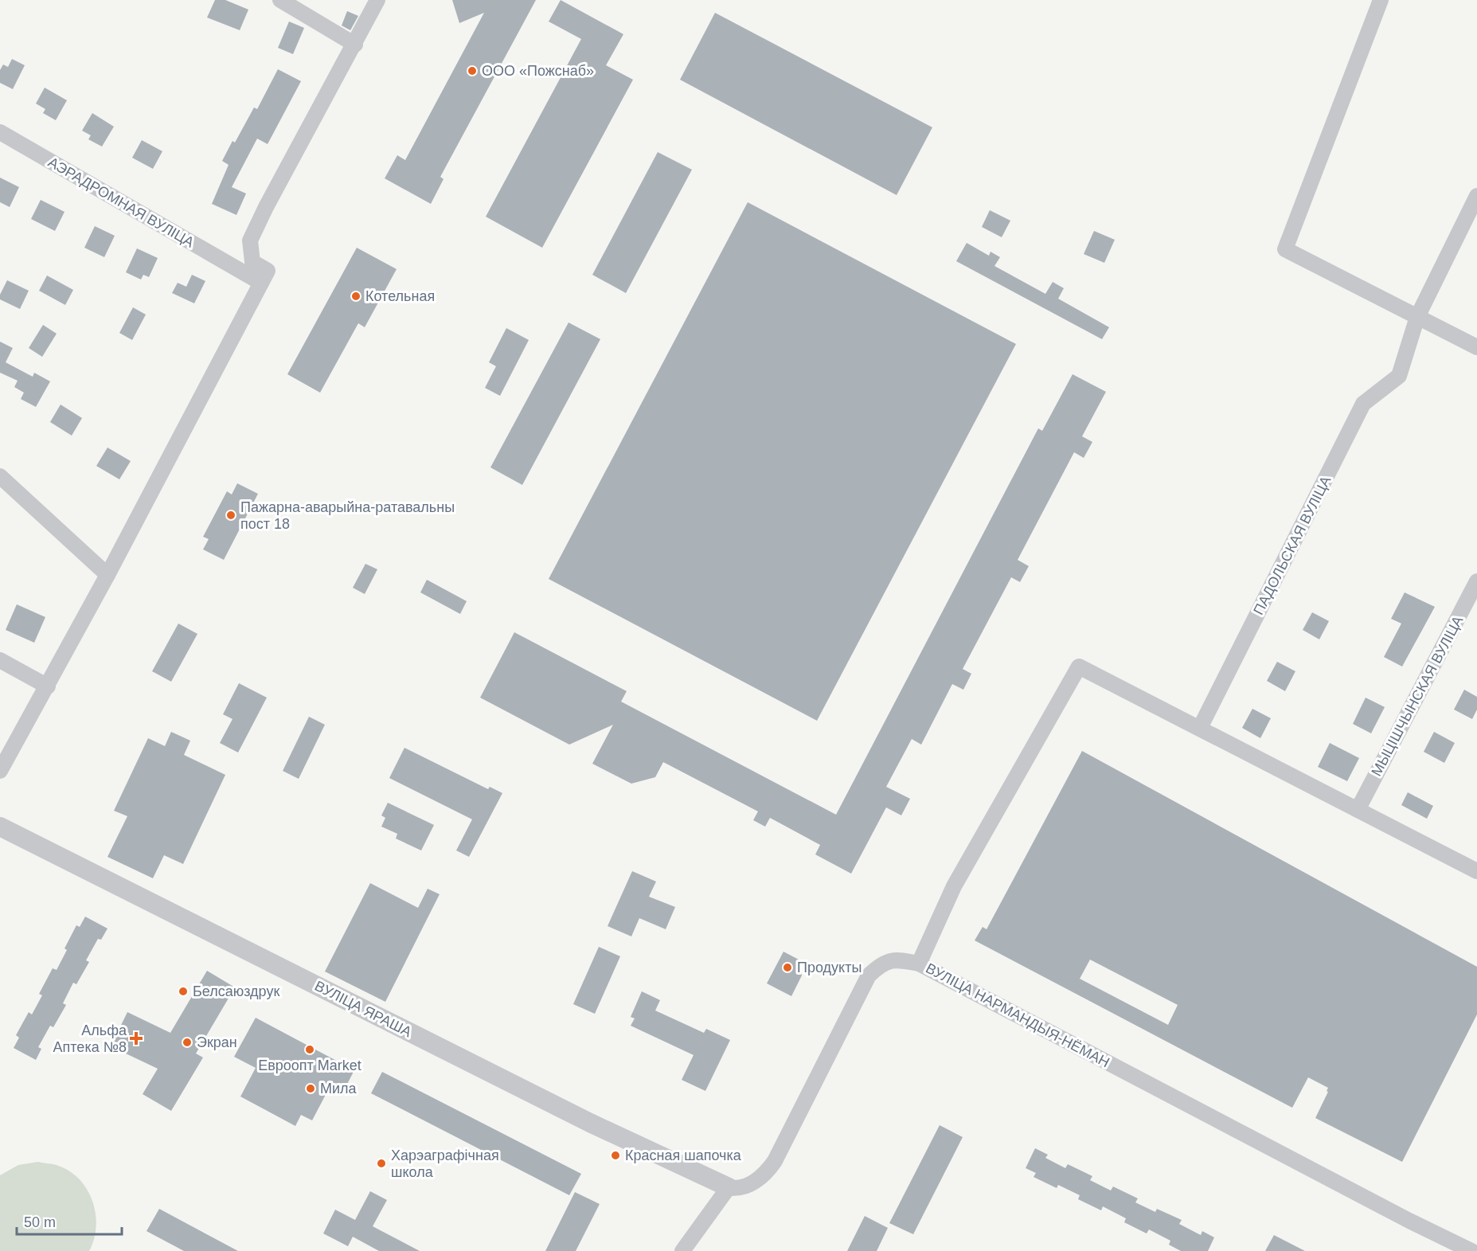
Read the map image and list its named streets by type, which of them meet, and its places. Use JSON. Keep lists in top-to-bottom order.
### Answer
{
  "streets": {
    "street": [
      "АЭРАДРОМНАЯ ВУЛІЦА",
      "ПАДОЛЬСКАЯ ВУЛІЦА",
      "МЫЦІШЧЫНСКАЯ ВУЛІЦА",
      "ВУЛІЦА ЯРАША",
      "ВУЛІЦА НАРМАНДЫЯ-НЁМАН"
    ]
  },
  "crossings": [
    ["ВУЛІЦА ЯРАША", "ВУЛІЦА НАРМАНДЫЯ-НЁМАН"]
  ],
  "places": {
    "other": [
      "ООО «Пожснаб»",
      "Котельная",
      "Пажарна-аварыйна-ратавальны пост 18",
      "Продукты",
      "Белсаюздрук",
      "Экран",
      "Евроопт Market",
      "Мила",
      "Красная шапочка",
      "Харэаграфічная школа"
    ],
    "health": ["Альфа Аптека №8"]
  },
  "scale_bar": "50 m"
}
